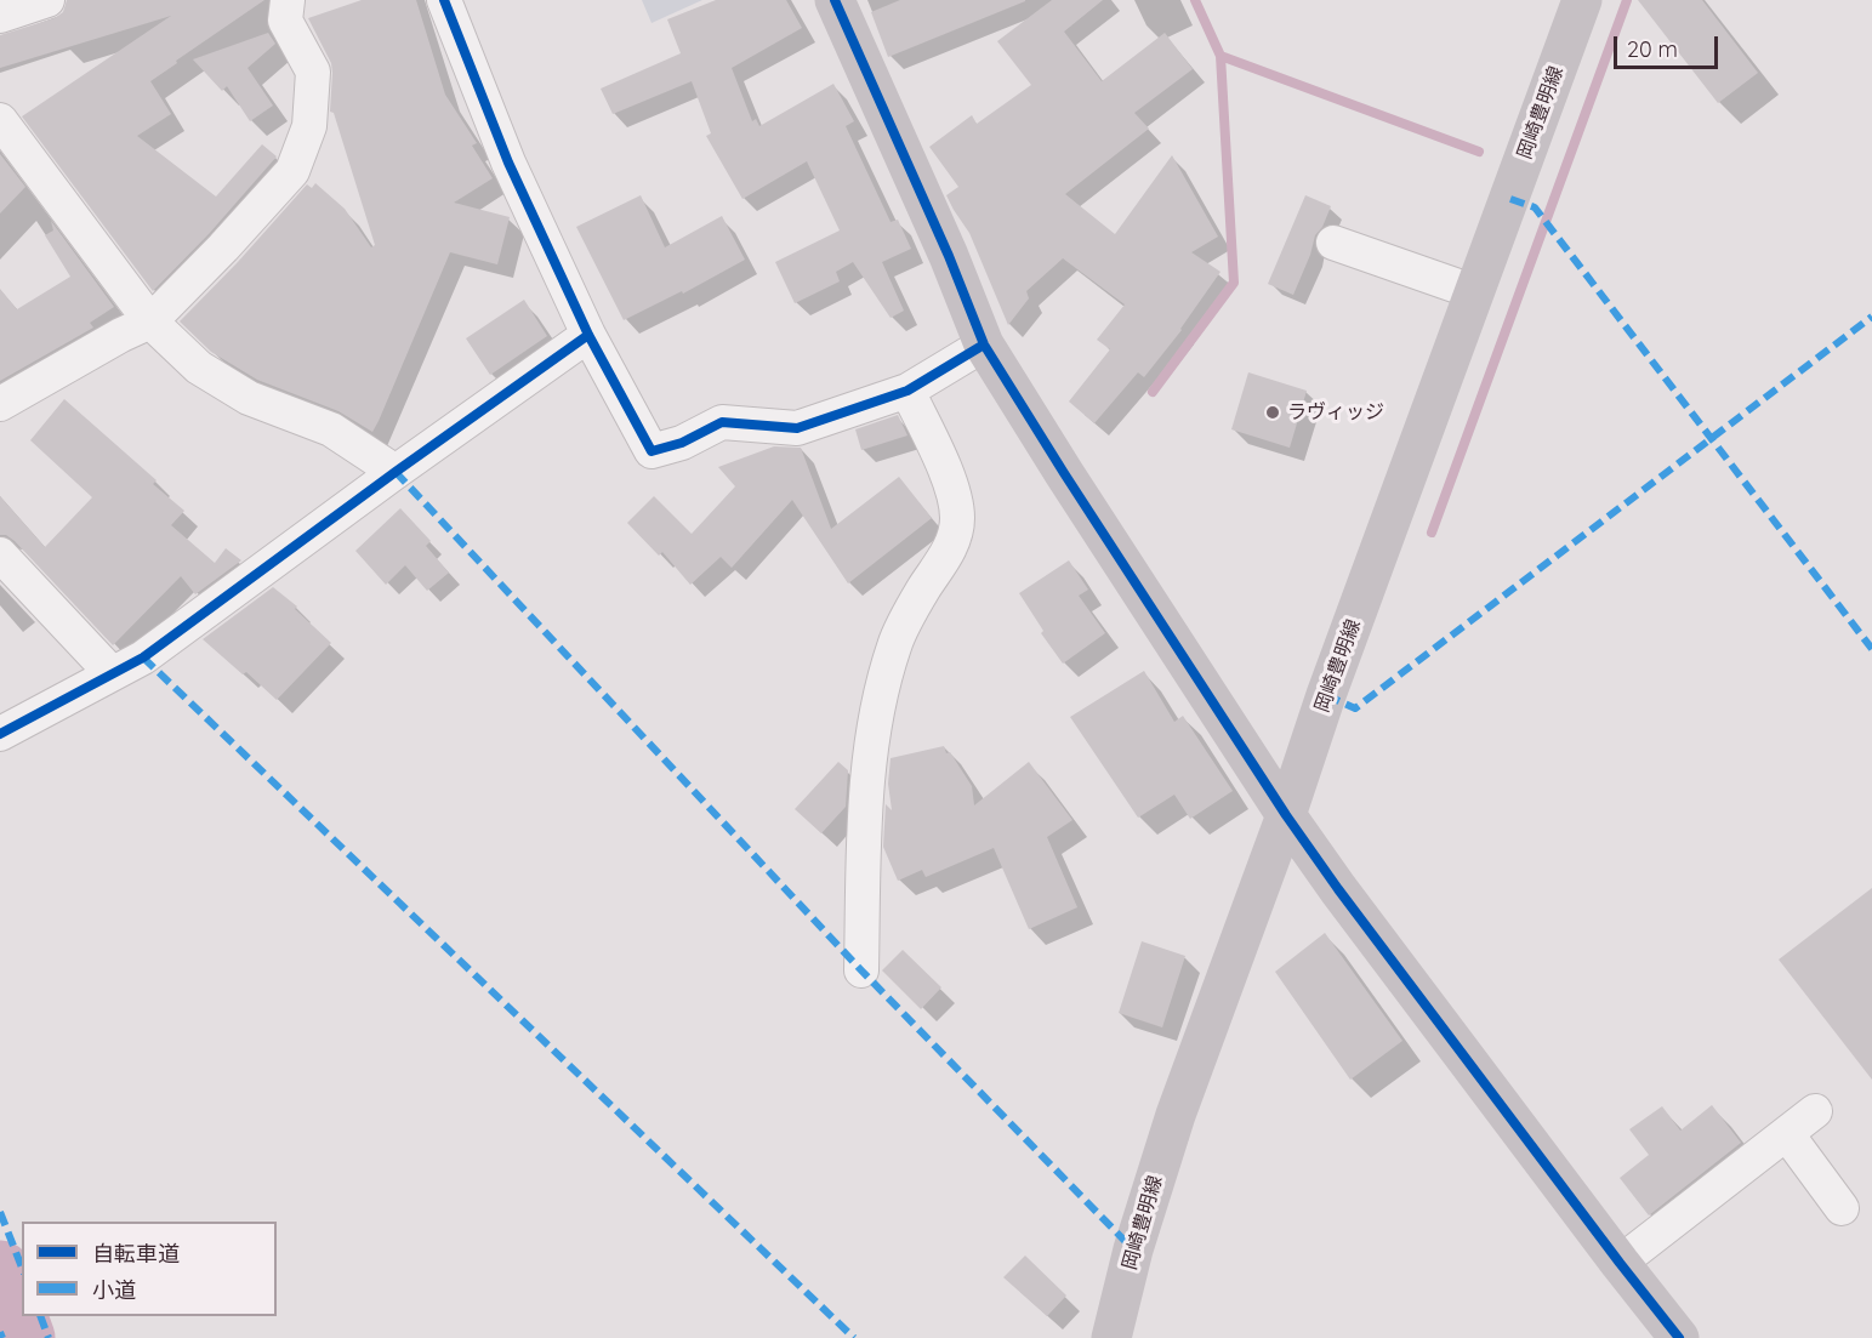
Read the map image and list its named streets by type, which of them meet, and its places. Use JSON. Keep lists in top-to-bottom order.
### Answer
{
  "streets": {
    "street": ["岡崎豊明線"]
  },
  "places": ["ラヴィッジ"],
  "legend": ["自転車道", "小道"],
  "scale_bar": "20 m"
}
